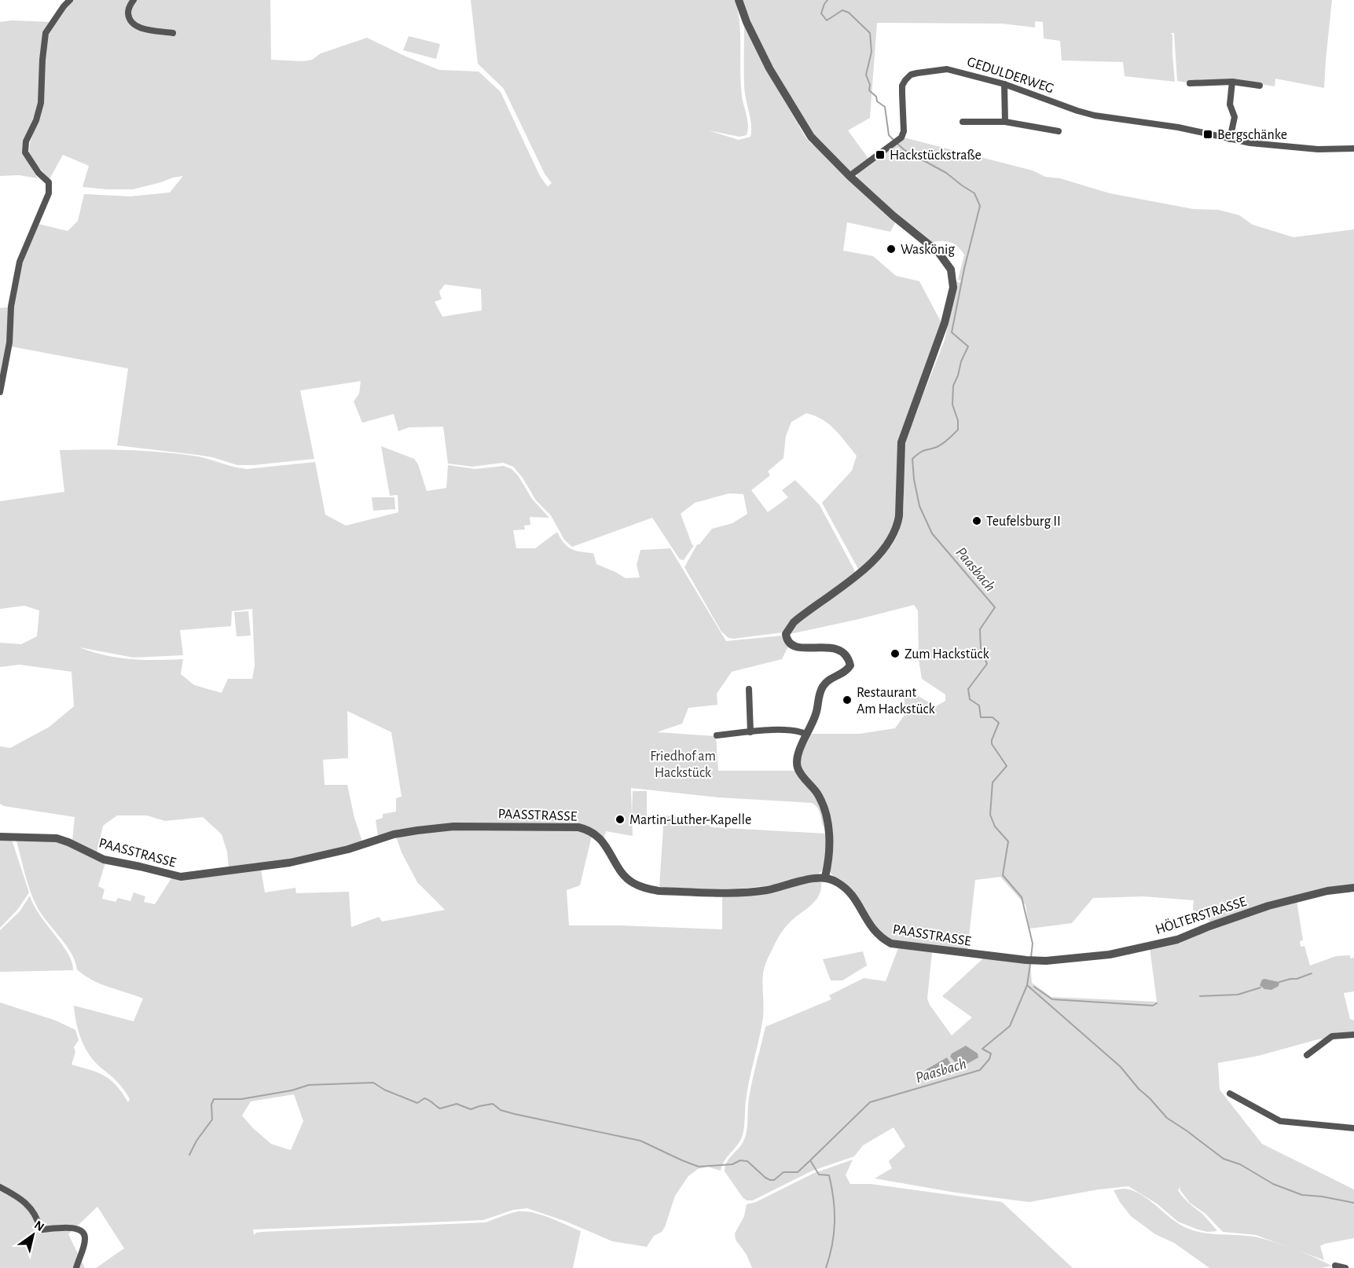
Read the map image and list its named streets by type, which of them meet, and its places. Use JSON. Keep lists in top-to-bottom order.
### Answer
{
  "streets": {
    "street": ["GEDULDERWEG", "PAASSTRASSE", "HÖLTERSTRASSE"]
  },
  "crossings": [
    ["PAASSTRASSE", "HÖLTERSTRASSE"]
  ],
  "water": ["Paasbach"],
  "parks": ["Friedhof am Hackstück"],
  "places": {
    "transit": ["Bergschänke", "Hackstückstraße"],
    "other": [
      "Waskönig",
      "Teufelsburg II",
      "Zum Hackstück",
      "Restaurant Am Hackstück",
      "Martin-Luther-Kapelle"
    ]
  },
  "north": "top right"
}
